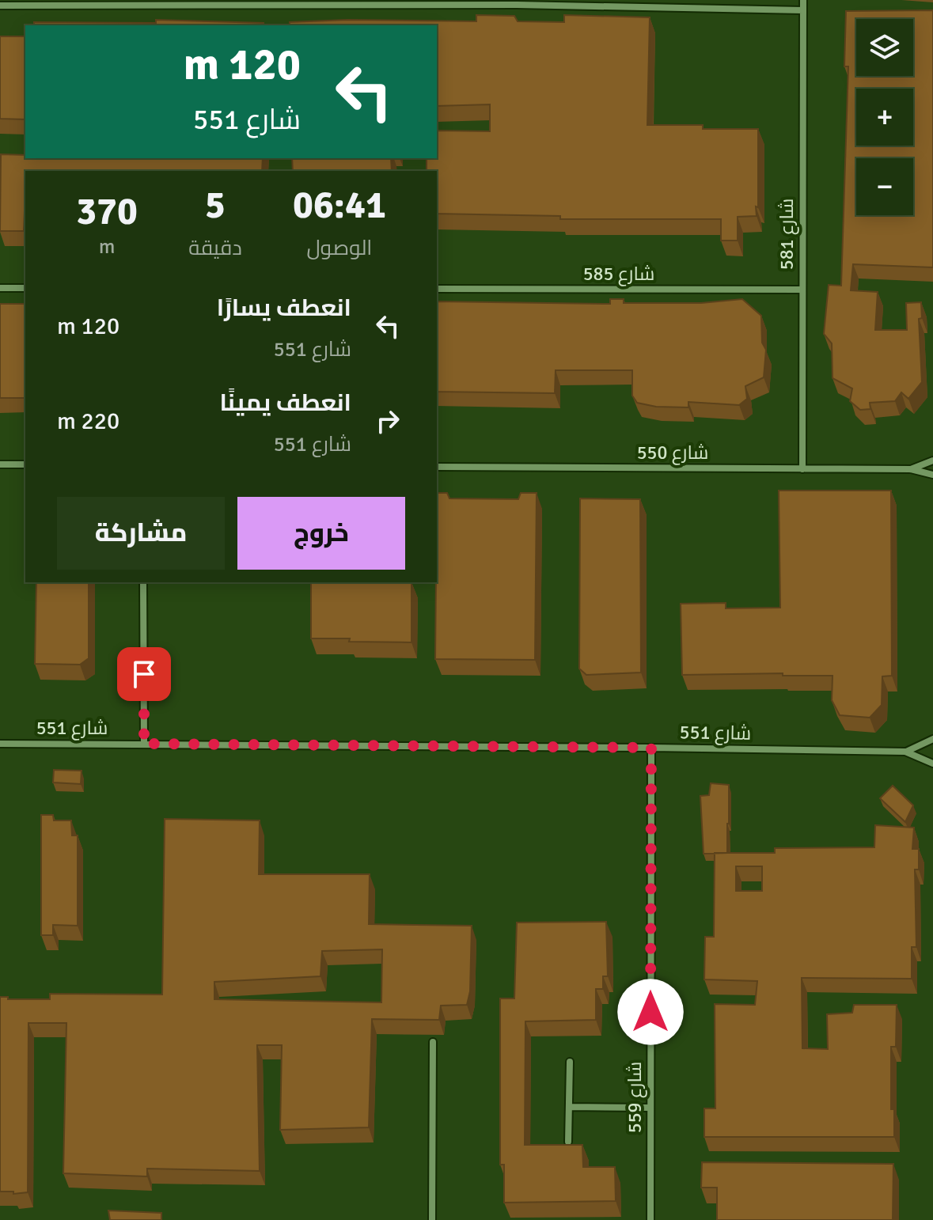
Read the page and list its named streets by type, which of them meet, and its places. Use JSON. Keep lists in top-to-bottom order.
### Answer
{
  "streets": {
    "street": [
      "شارع 581",
      "شارع 585",
      "شارع 550",
      "شارع 551",
      "شارع 559"
    ]
  },
  "crossings": [
    ["شارع 581", "شارع 585"],
    ["شارع 581", "شارع 550"],
    ["شارع 551", "شارع 559"]
  ],
  "page": {
    "map_buttons": ["+", "−"],
    "turn": ["120 m", "شارع 551"],
    "eta": [
      "06:41",
      "الوصول",
      "5",
      "دقيقة",
      "370",
      "m"
    ],
    "list": [
      {
        "name": "انعطف يسارًا",
        "note": "شارع 551",
        "value": "120 m"
      },
      {
        "name": "انعطف يمينًا",
        "note": "شارع 551",
        "value": "220 m"
      }
    ],
    "buttons": ["خروج", "مشاركة"]
  }
}
